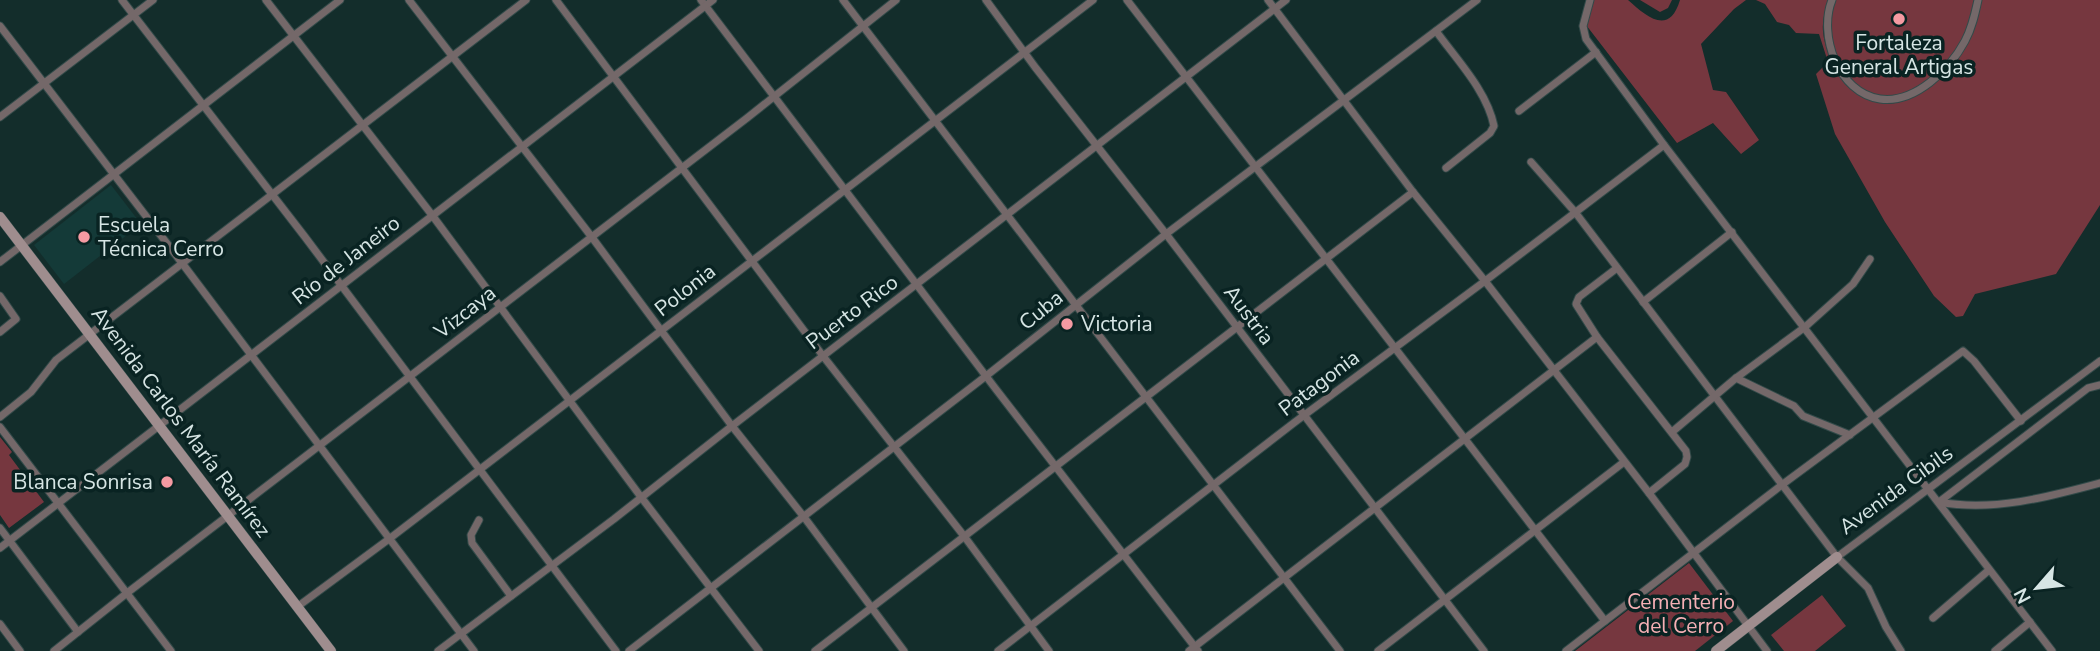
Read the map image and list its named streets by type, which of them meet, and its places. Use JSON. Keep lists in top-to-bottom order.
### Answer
{
  "streets": {
    "main road": ["Avenida Carlos María Ramírez", "Avenida Cibils"],
    "street": [
      "Río de Janeiro",
      "Polonia",
      "Cuba",
      "Vizcaya",
      "Puerto Rico",
      "Austria",
      "Patagonia"
    ]
  },
  "crossings": [
    ["Río de Janeiro", "Avenida Carlos María Ramírez"],
    ["Polonia", "Austria"],
    ["Polonia", "Avenida Carlos María Ramírez"],
    ["Cuba", "Austria"],
    ["Vizcaya", "Avenida Carlos María Ramírez"],
    ["Puerto Rico", "Austria"],
    ["Austria", "Patagonia"]
  ],
  "parks": ["Cementerio del Cerro"],
  "places": [
    "Fortaleza General Artigas",
    "Escuela Técnica Cerro",
    "Victoria",
    "Blanca Sonrisa"
  ],
  "north": "bottom left"
}
